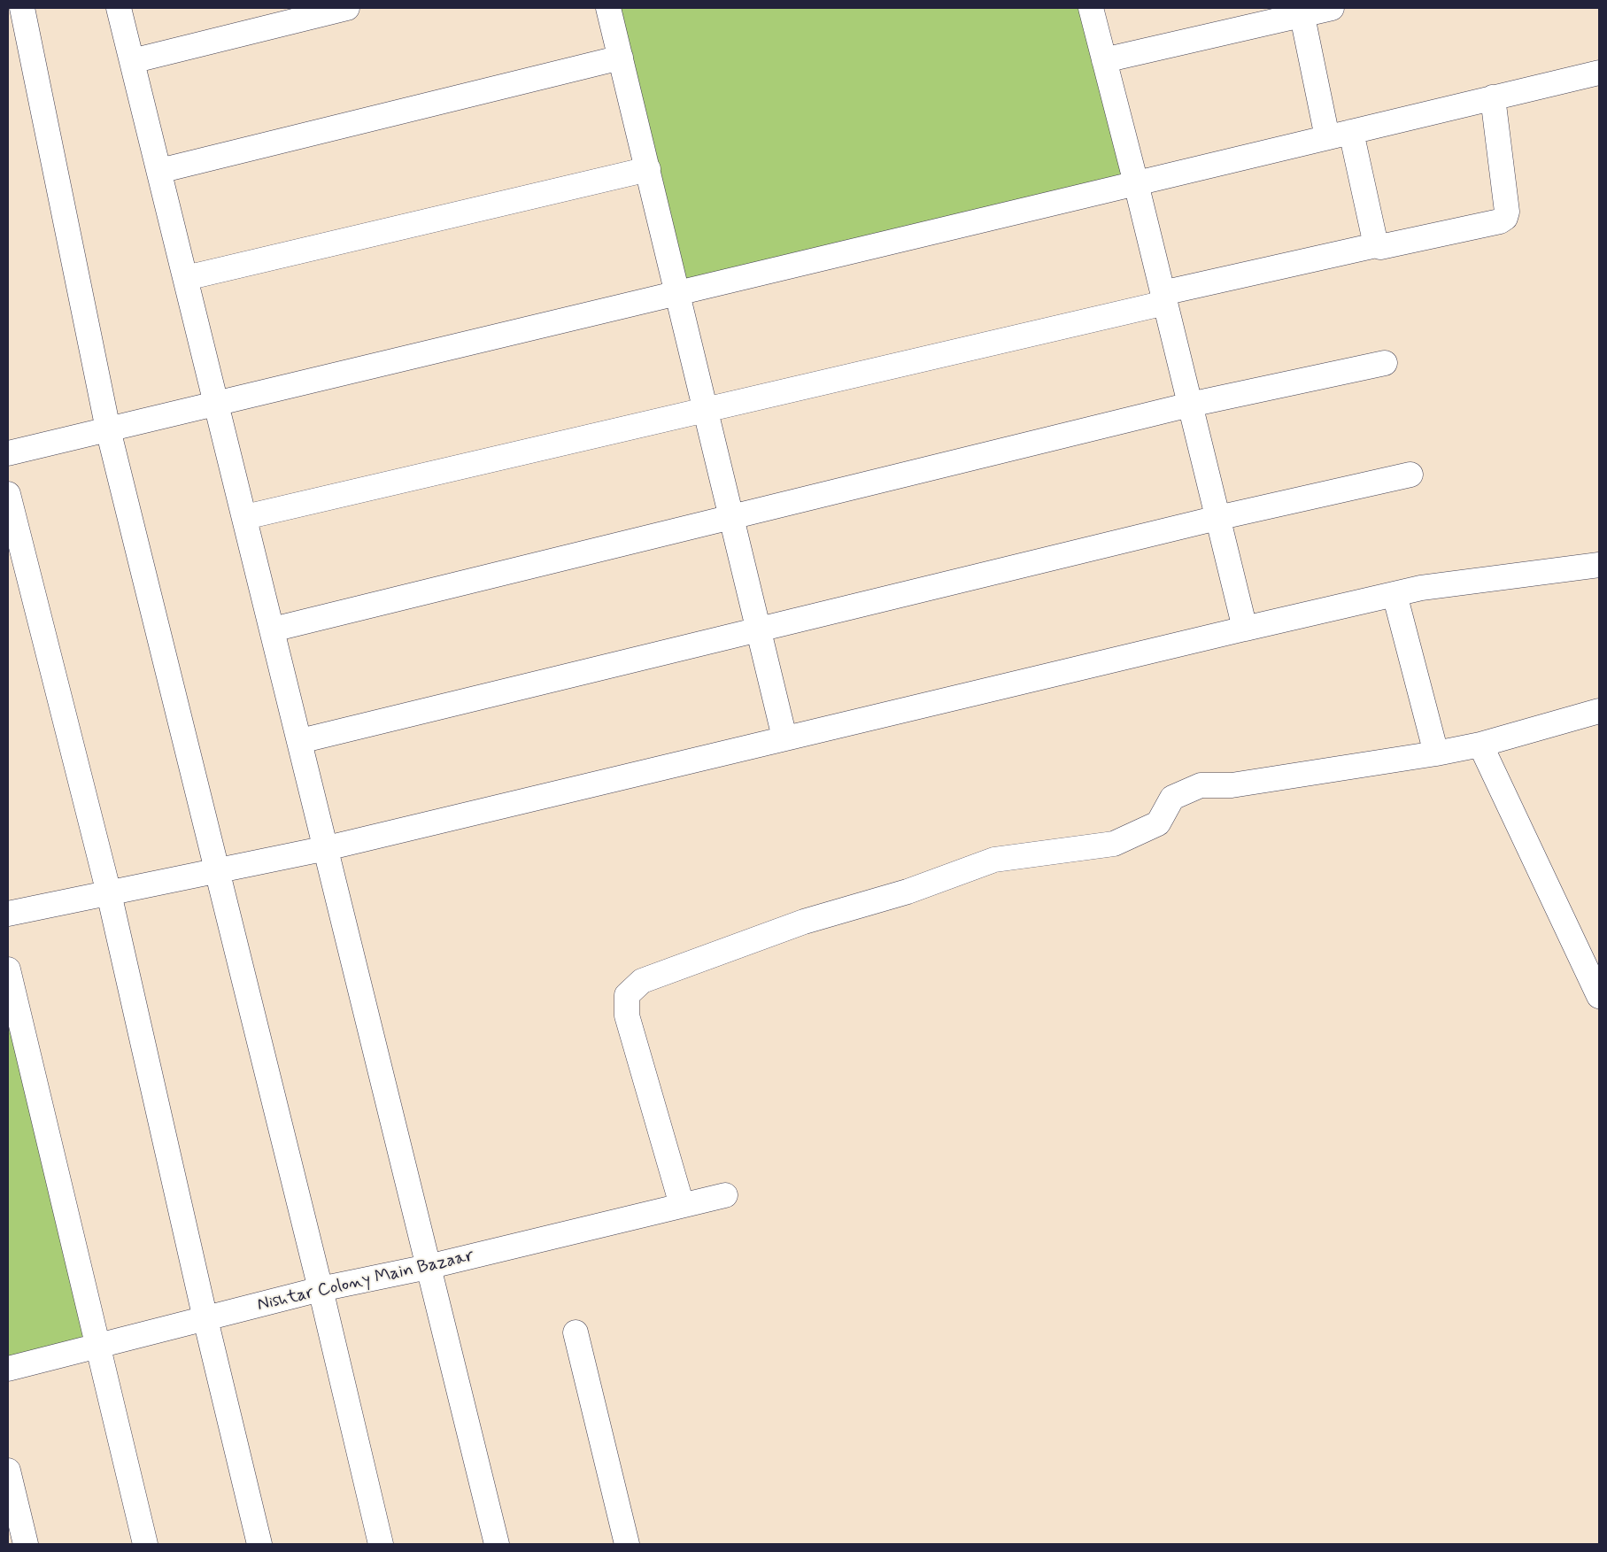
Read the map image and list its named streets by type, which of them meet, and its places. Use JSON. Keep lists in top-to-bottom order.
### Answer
{
  "streets": {
    "street": ["Nishtar Colony Main Bazaar"]
  }
}
